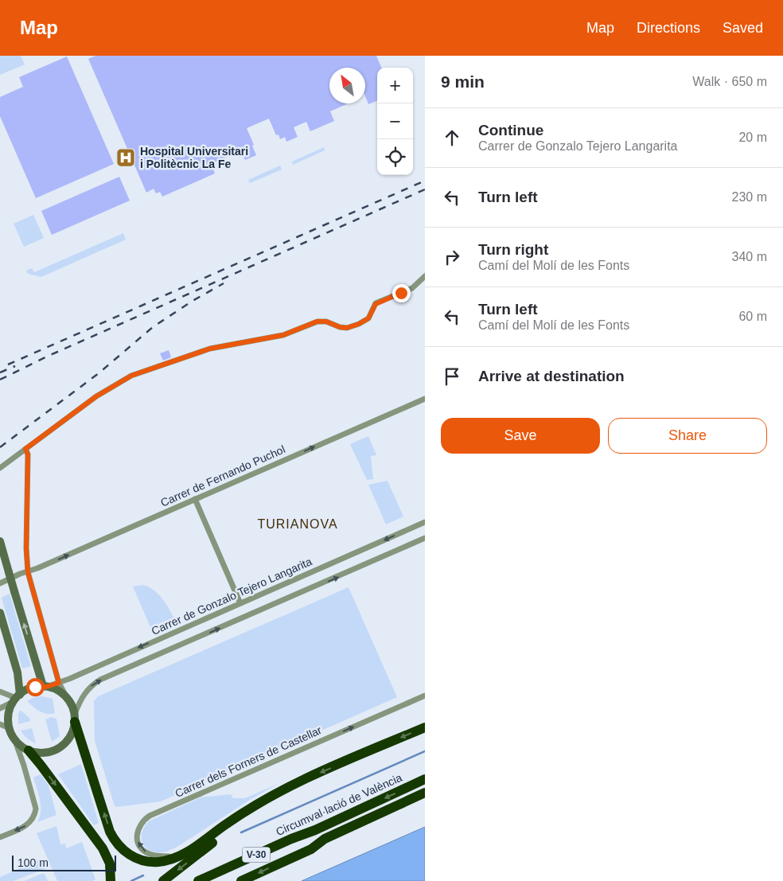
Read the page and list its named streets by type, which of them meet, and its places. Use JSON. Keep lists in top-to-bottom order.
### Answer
{
  "streets": {
    "highway": ["Circumval·lació de València", "V-30"],
    "street": ["Carrer de Fernando Puchol", "Carrer de Gonzalo Tejero Langarita", "Carrer dels Forners de Castellar"]
  },
  "one_way": ["Carrer de Fernando Puchol"],
  "districts": ["TURIANOVA"],
  "places": {
    "hospital": ["Hospital Universitari i Politècnic La Fe"]
  },
  "scale_bar": "100 m",
  "north": "top left",
  "page": {
    "header": "Map",
    "nav": ["Map", "Directions", "Saved"],
    "heading": ["9 min", "Walk · 650 m"],
    "map_buttons": ["+", "−"],
    "list": [
      ["Continue", "Carrer de Gonzalo Tejero Langarita", "20 m"],
      ["Turn left", "230 m"],
      ["Turn right", "Camí del Molí de les Fonts", "340 m"],
      ["Turn left", "Camí del Molí de les Fonts", "60 m"],
      "Arrive at destination"
    ],
    "buttons": ["Save", "Share"],
    "scale": "100 m"
  }
}
